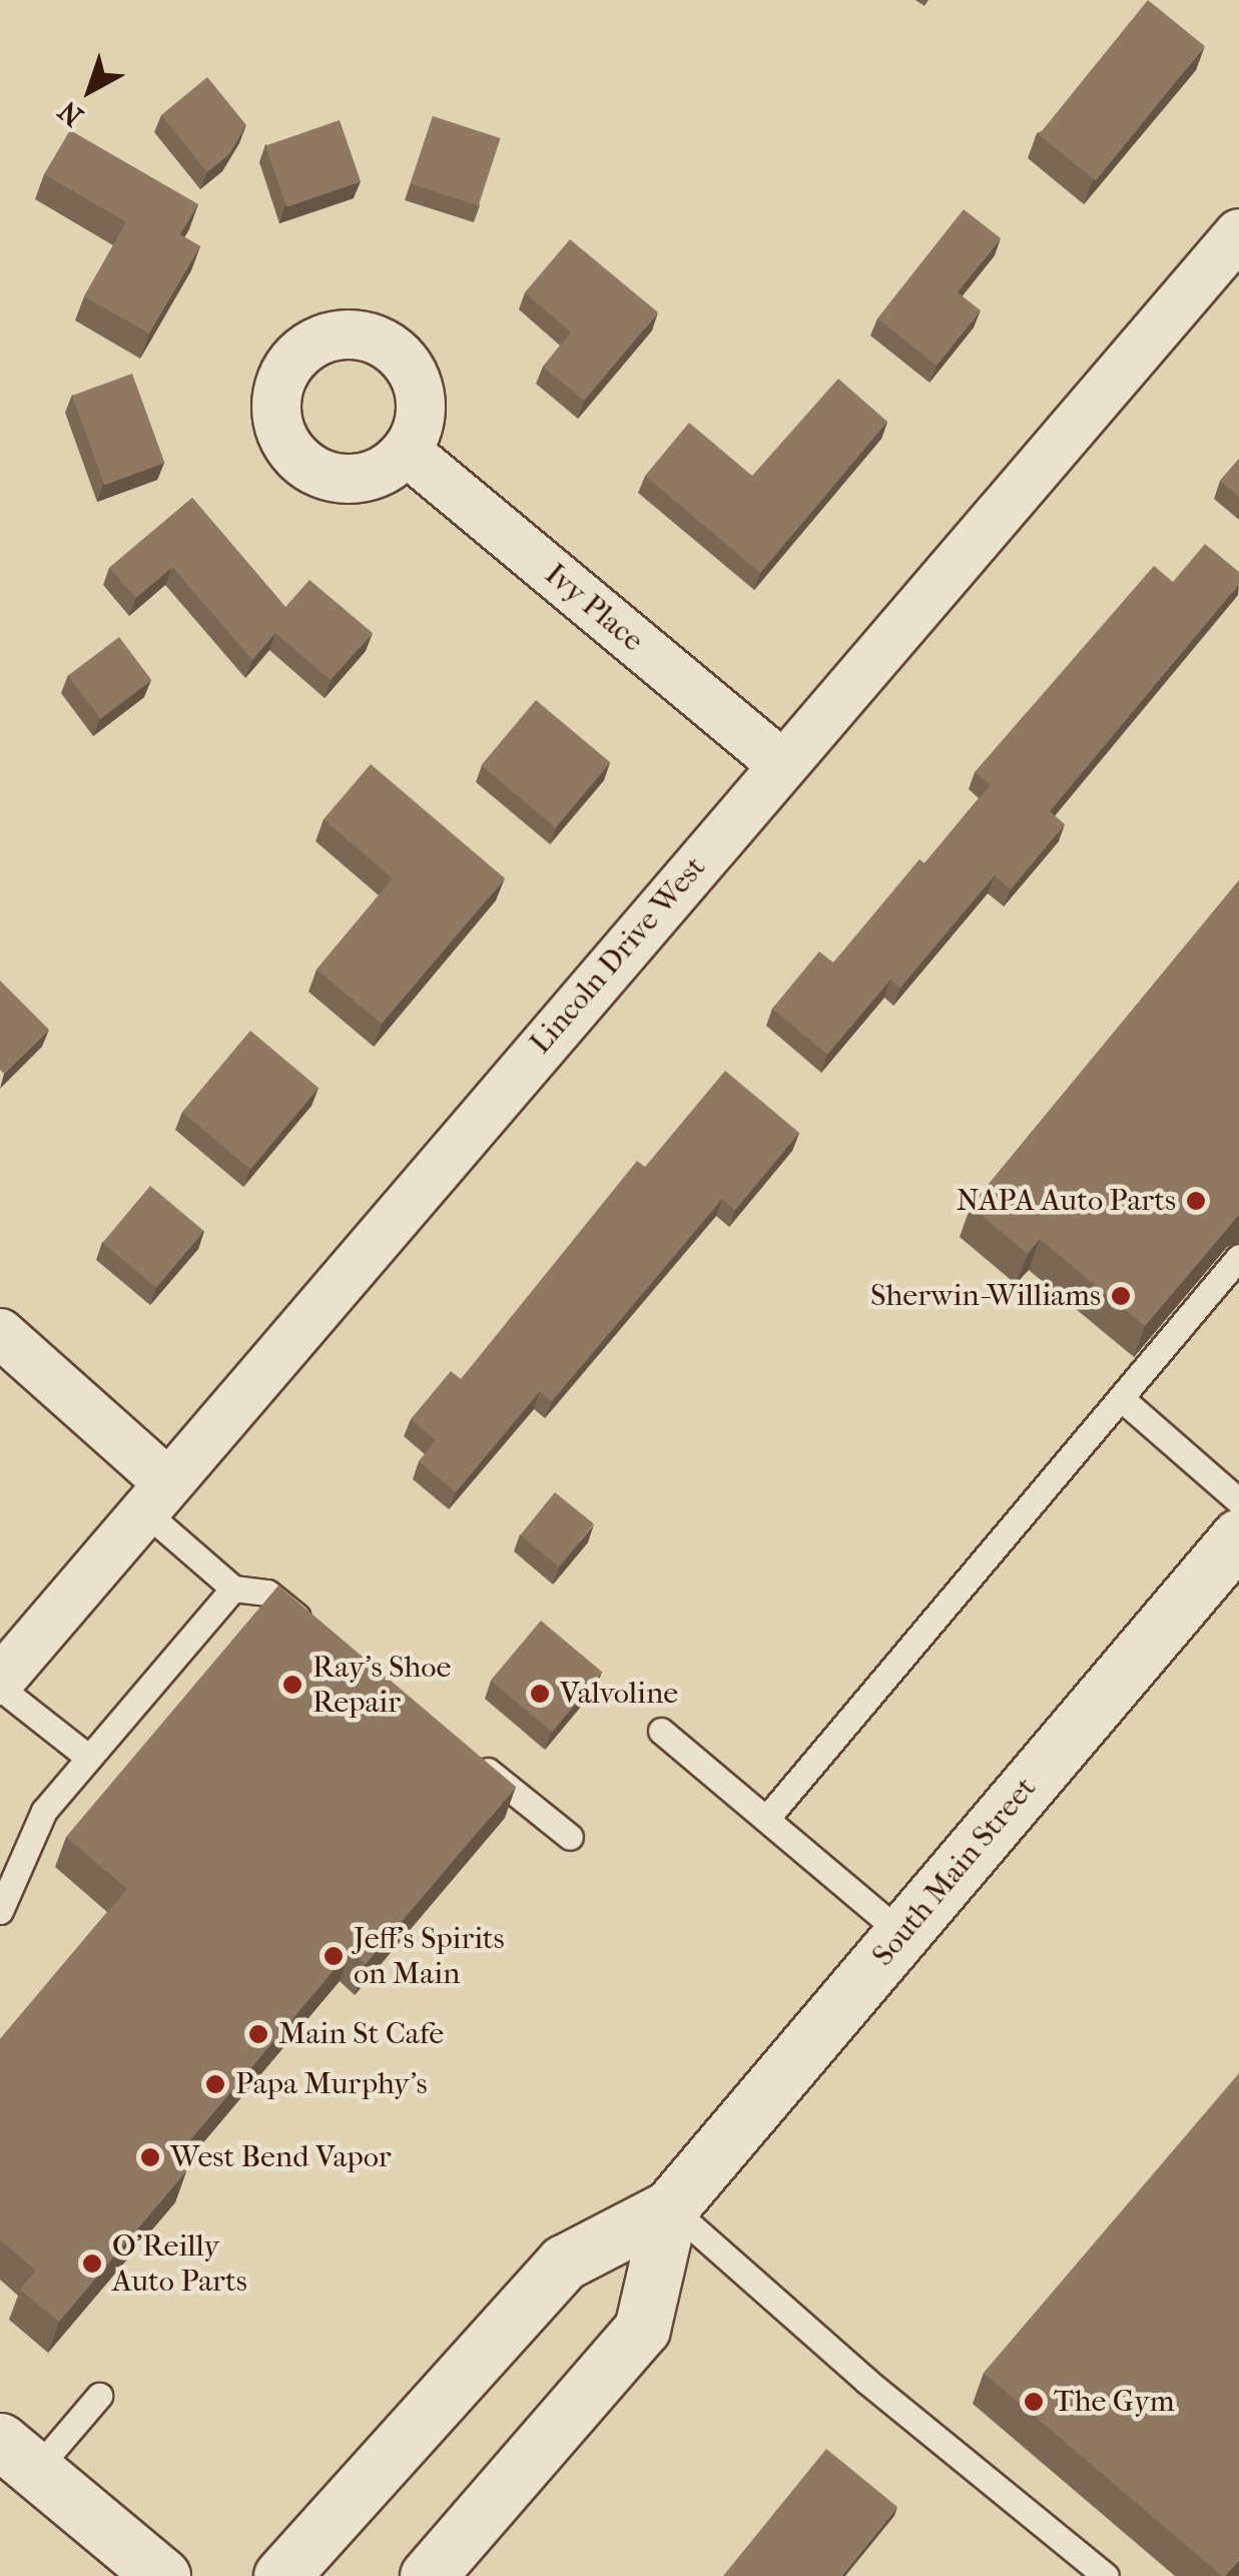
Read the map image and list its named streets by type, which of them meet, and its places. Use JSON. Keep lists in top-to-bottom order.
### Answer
{
  "streets": {
    "main road": ["South Main Street"],
    "street": ["Ivy Place", "Lincoln Drive West"]
  },
  "crossings": [
    ["Ivy Place", "Lincoln Drive West"]
  ],
  "places": [
    "NAPA Auto Parts",
    "Sherwin-Williams",
    "Ray's Shoe Repair",
    "Valvoline",
    "Jeff's Spirits on Main",
    "Main St Cafe",
    "Papa Murphy's",
    "West Bend Vapor",
    "O'Reilly Auto Parts",
    "The Gym"
  ],
  "north": "bottom left"
}
